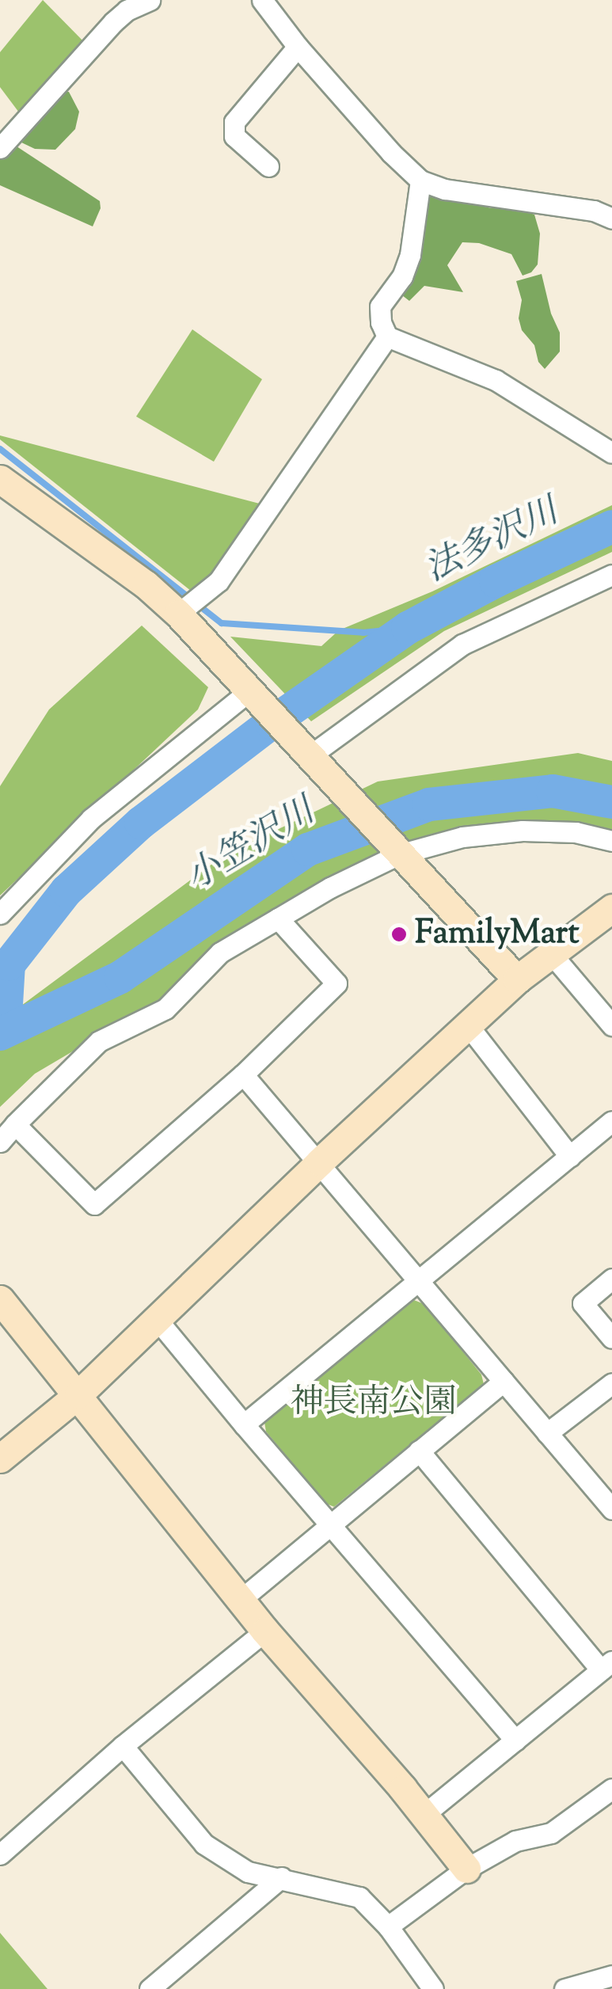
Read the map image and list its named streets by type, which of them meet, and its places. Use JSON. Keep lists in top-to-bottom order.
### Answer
{
  "water": ["法多沢川", "小笠沢川"],
  "parks": ["神長南公園"],
  "places": ["FamilyMart"]
}
